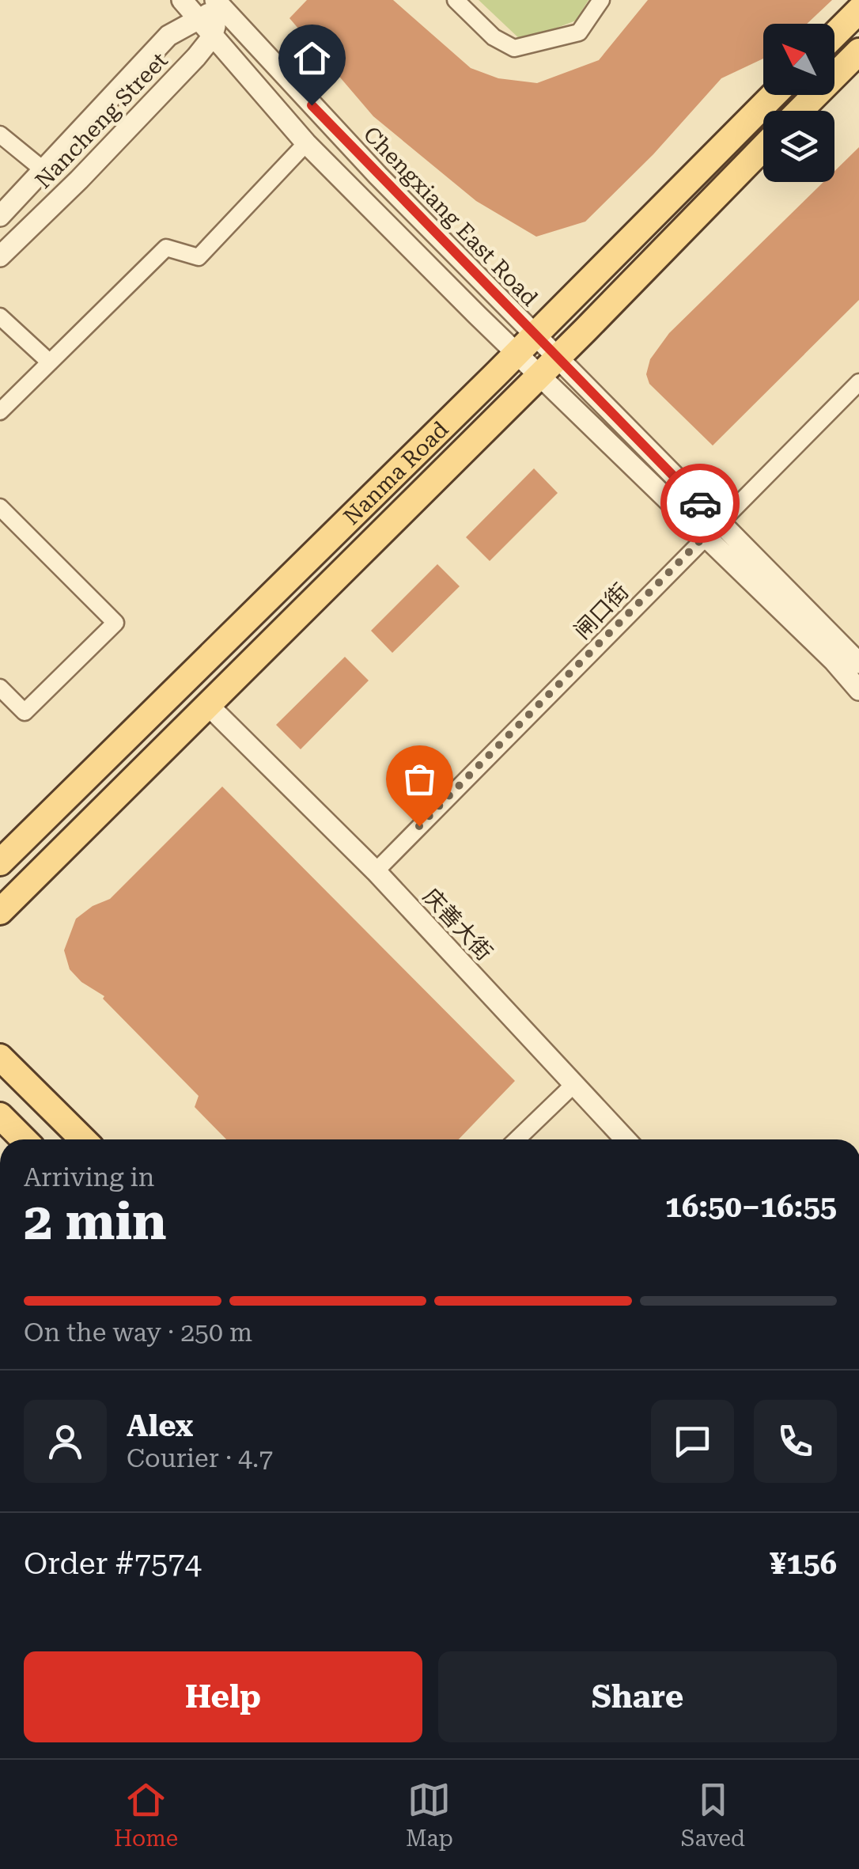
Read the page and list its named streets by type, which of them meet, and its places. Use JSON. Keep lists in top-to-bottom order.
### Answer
{
  "streets": {
    "main road": ["Nanma Road"],
    "street": [
      "Nancheng Street",
      "Chengxiang East Road",
      "闸口街",
      "庆善大街"
    ]
  },
  "crossings": [
    ["Nancheng Street", "Chengxiang East Road"],
    ["Chengxiang East Road", "Nanma Road"],
    ["Chengxiang East Road", "闸口街"],
    ["Nanma Road", "庆善大街"],
    ["闸口街", "庆善大街"]
  ],
  "north": "top left",
  "page": {
    "heading": ["2 min", "Arriving in", "16:50–16:55"],
    "panel": [
      "Alex",
      "Courier · 4.7",
      "Order #7574",
      "¥156"
    ],
    "bar": "On the way · 250 m",
    "buttons": ["Help", "Share"],
    "tabs": ["Home", "Map", "Saved"]
  }
}
